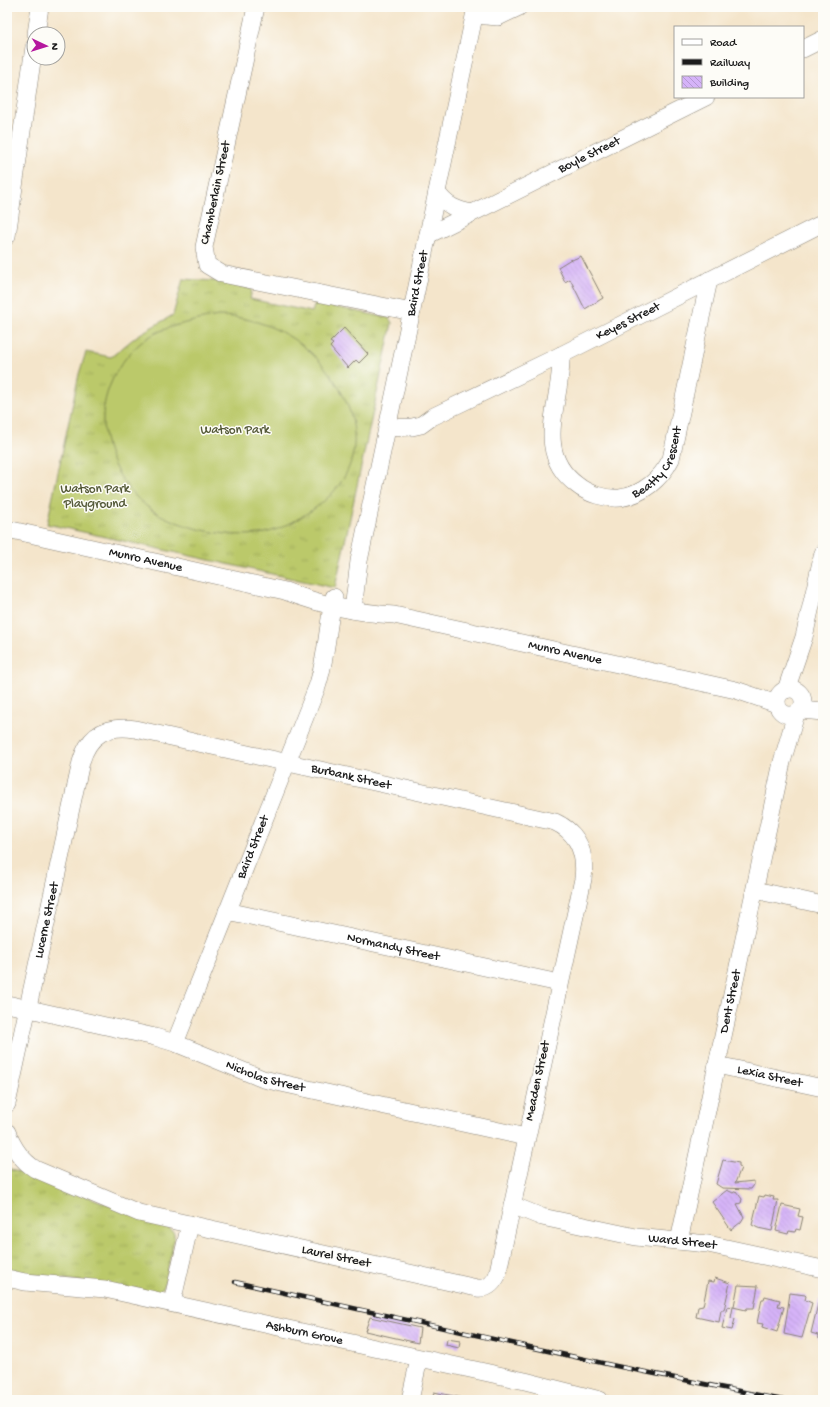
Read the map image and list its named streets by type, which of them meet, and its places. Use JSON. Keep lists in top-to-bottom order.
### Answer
{
  "streets": {
    "street": [
      "Boyle Street",
      "Chamberlain Street",
      "Baird Street",
      "Keyes Street",
      "Beatty Crescent",
      "Munro Avenue",
      "Burbank Street",
      "Lucerne Street",
      "Normandy Street",
      "Dent Street",
      "Nicholas Street",
      "Lexia Street",
      "Meaden Street",
      "Ward Street",
      "Laurel Street",
      "Ashburn Grove"
    ]
  },
  "crossings": [
    ["Boyle Street", "Baird Street"],
    ["Chamberlain Street", "Baird Street"],
    ["Baird Street", "Keyes Street"],
    ["Baird Street", "Munro Avenue"],
    ["Baird Street", "Burbank Street"],
    ["Baird Street", "Normandy Street"],
    ["Baird Street", "Nicholas Street"],
    ["Keyes Street", "Beatty Crescent"],
    ["Munro Avenue", "Dent Street"],
    ["Burbank Street", "Lucerne Street"],
    ["Burbank Street", "Meaden Street"],
    ["Lucerne Street", "Nicholas Street"],
    ["Normandy Street", "Meaden Street"],
    ["Dent Street", "Lexia Street"],
    ["Dent Street", "Ward Street"],
    ["Nicholas Street", "Meaden Street"],
    ["Meaden Street", "Ward Street"],
    ["Meaden Street", "Laurel Street"]
  ],
  "parks": ["Watson Park", "Watson Park Playground"],
  "legend": ["Road", "Railway", "Building"],
  "north": "right"
}
